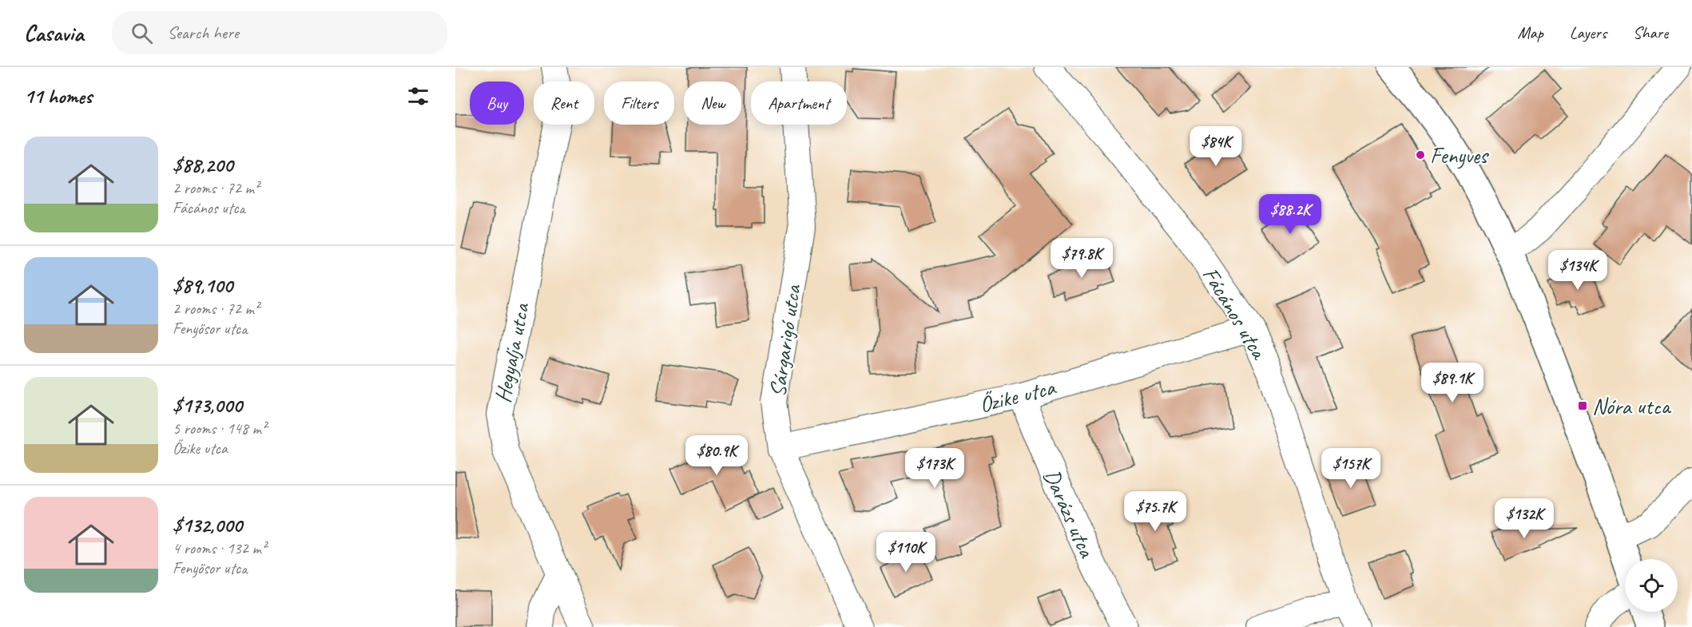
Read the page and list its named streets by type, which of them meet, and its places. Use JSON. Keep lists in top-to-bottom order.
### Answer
{
  "streets": {
    "street": [
      "Fácános utca",
      "Sárgarigó utca",
      "Hegyalja utca",
      "Őzike utca",
      "Darázs utca"
    ]
  },
  "crossings": [
    ["Fácános utca", "Őzike utca"],
    ["Sárgarigó utca", "Őzike utca"],
    ["Őzike utca", "Darázs utca"]
  ],
  "places": {
    "other": ["Fenyves"],
    "transit": ["Nóra utca"]
  },
  "page": {
    "header": "Casavia",
    "search": "Search here",
    "nav": ["Map", "Layers", "Share"],
    "heading": "11 homes",
    "chip": [
      "Buy",
      "Rent",
      "Filters",
      "New",
      "Apartment"
    ],
    "list": [
      {
        "name": "$88,200",
        "note": "2 rooms · 72 m² · Fácános utca"
      },
      {
        "name": "$89,100",
        "note": "2 rooms · 72 m² · Fenyősor utca"
      },
      {
        "name": "$173,000",
        "note": "5 rooms · 148 m² · Őzike utca"
      },
      {
        "name": "$132,000",
        "note": "4 rooms · 132 m² · Fenyősor utca"
      }
    ],
    "price": [
      "$84K",
      "$88.2K",
      "$79.8K",
      "$134K",
      "$89.1K",
      "$80.9K",
      "$173K",
      "$157K",
      "$75.7K",
      "$132K",
      "$110K"
    ]
  }
}
